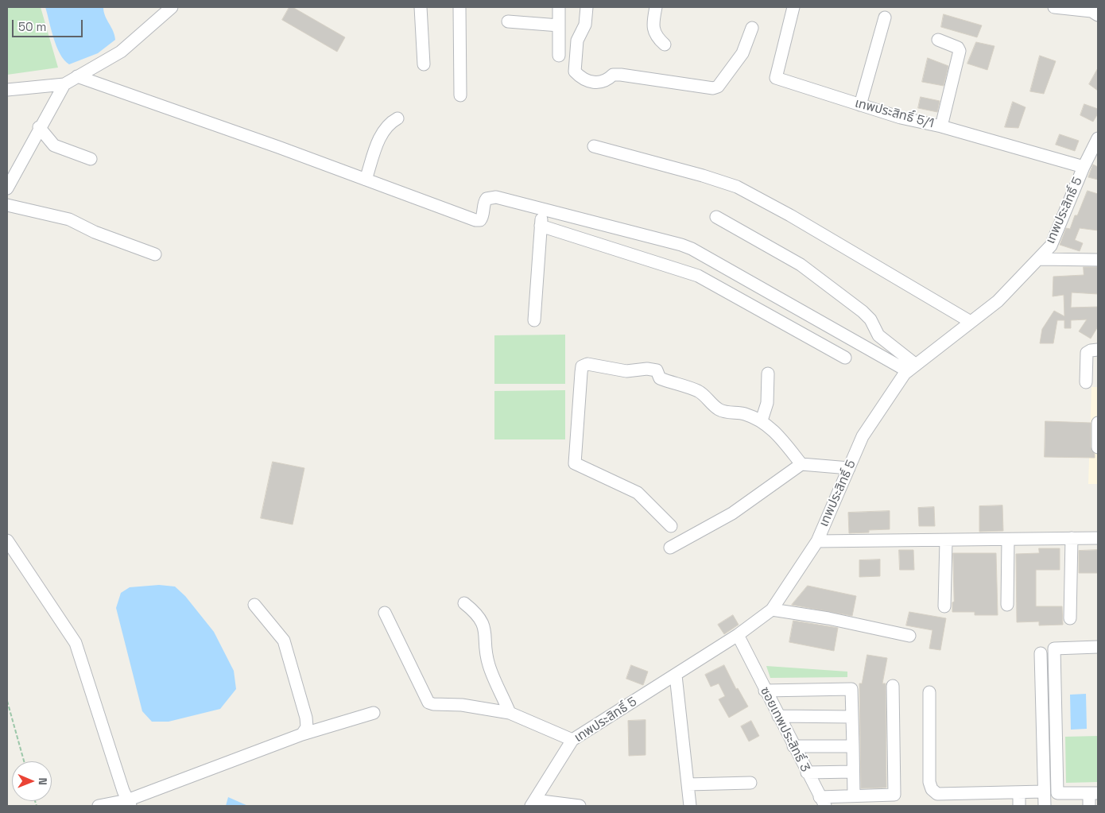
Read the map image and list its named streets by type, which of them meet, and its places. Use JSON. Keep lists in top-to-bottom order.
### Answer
{
  "streets": {
    "street": ["เทพประสิทธิ์ 5/1", "เทพประสิทธิ์ 5", "ซอยเทพประสิทธิ์ 3"]
  },
  "crossings": [
    ["เทพประสิทธิ์ 5/1", "เทพประสิทธิ์ 5"],
    ["เทพประสิทธิ์ 5", "ซอยเทพประสิทธิ์ 3"]
  ],
  "scale_bar": "50 m",
  "north": "right"
}
